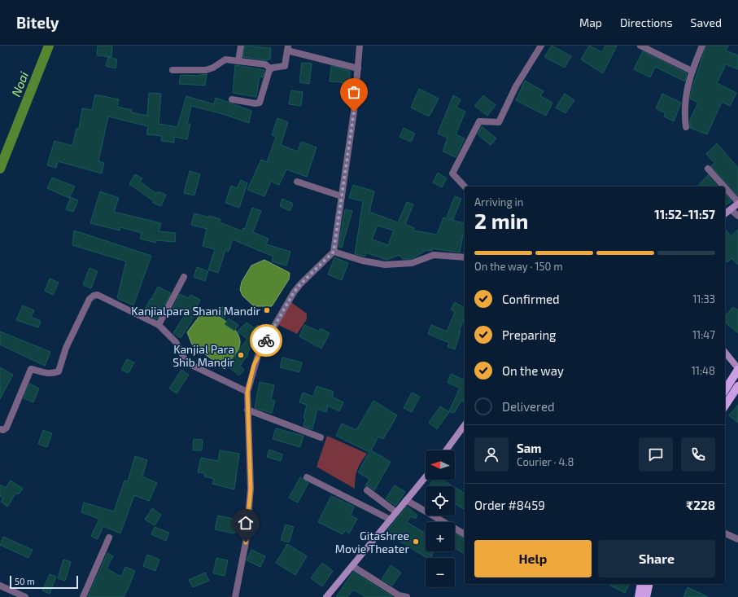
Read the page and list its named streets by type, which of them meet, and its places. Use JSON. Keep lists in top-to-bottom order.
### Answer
{
  "water": ["Noai"],
  "places": ["Kanjialpara Shani Mandir", "Kanjial Para Shib Mandir", "Gitashree Movie Theater"],
  "scale_bar": "50 m",
  "north": "left",
  "page": {
    "header": "Bitely",
    "nav": ["Map", "Directions", "Saved"],
    "heading": ["2 min", "Arriving in", "11:52–11:57"],
    "panel": [
      "Sam",
      "Courier · 4.8",
      "Order #8459",
      "₹228"
    ],
    "bar": "On the way · 150 m",
    "list": [
      ["Confirmed", "11:33"],
      ["Preparing", "11:47"],
      ["On the way", "11:48"],
      "Delivered"
    ],
    "map_buttons": ["+", "−"],
    "buttons": ["Help", "Share"],
    "scale": "50 m"
  }
}
